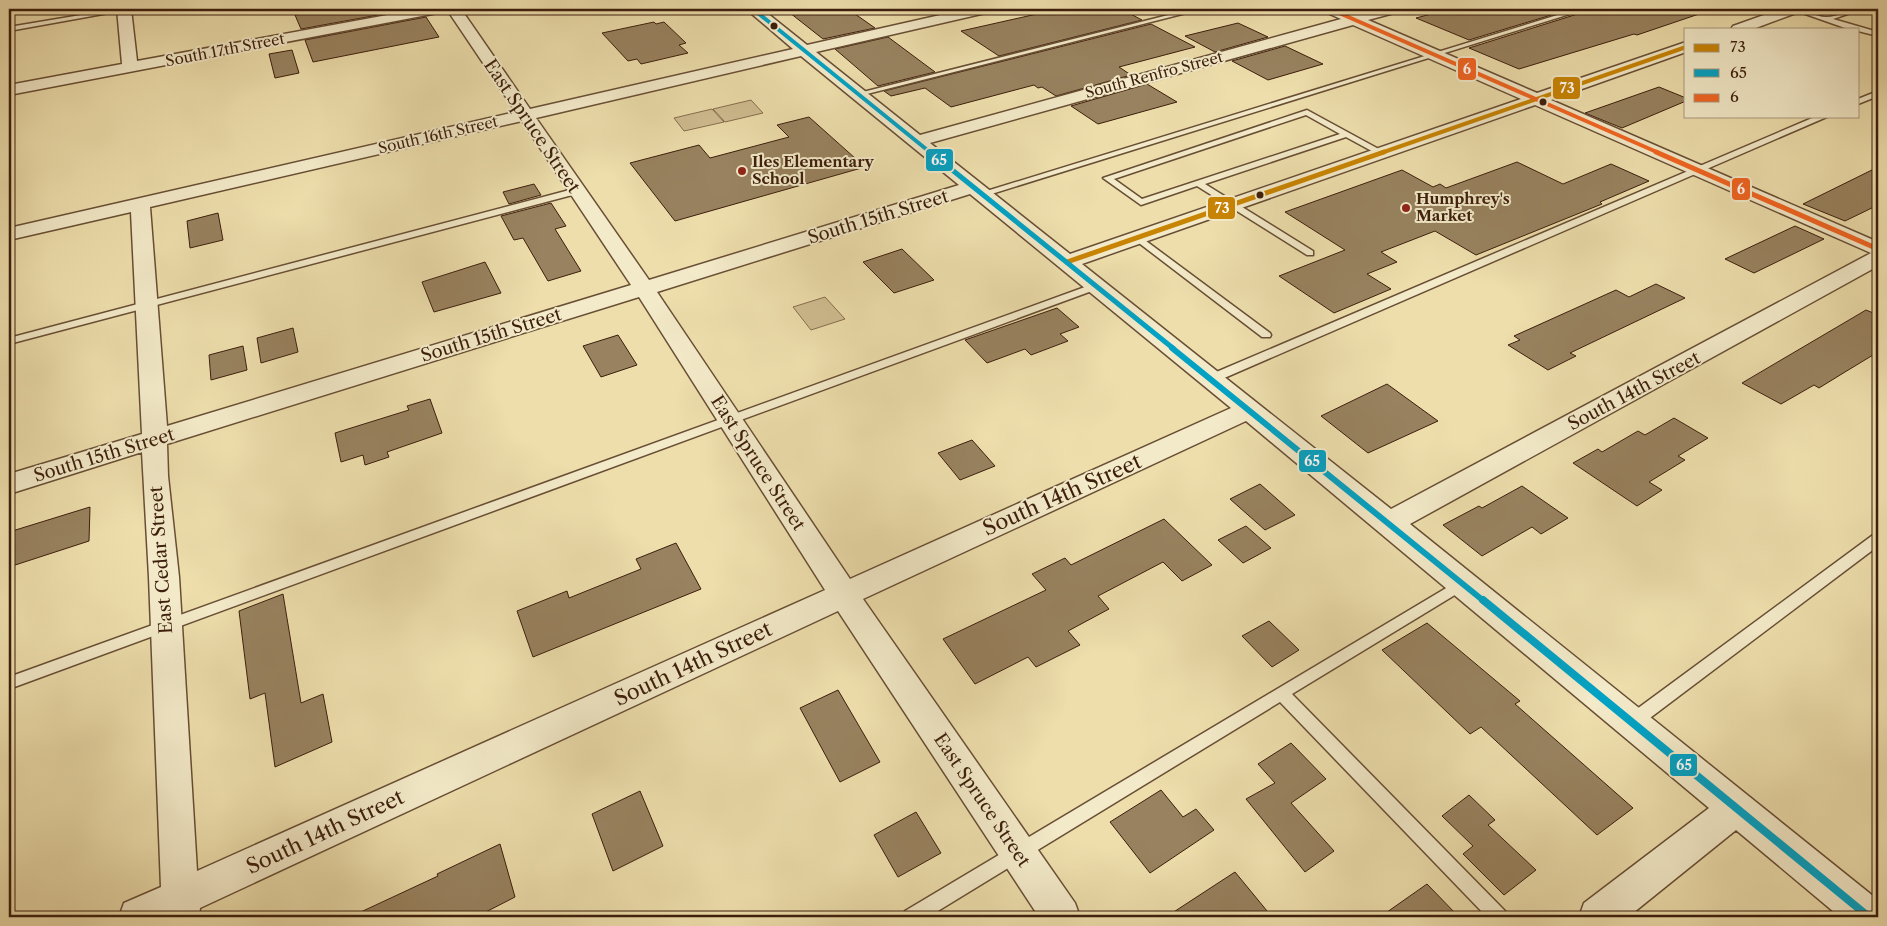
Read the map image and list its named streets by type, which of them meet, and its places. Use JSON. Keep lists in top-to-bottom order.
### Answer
{
  "streets": {
    "street": [
      "South 17th Street",
      "South Renfro Street",
      "East Spruce Street",
      "South 16th Street",
      "South 15th Street",
      "South 14th Street",
      "East Cedar Street"
    ]
  },
  "crossings": [
    ["East Spruce Street", "South 16th Street"],
    ["East Spruce Street", "South 15th Street"],
    ["East Spruce Street", "South 14th Street"],
    ["South 16th Street", "East Cedar Street"],
    ["South 15th Street", "East Cedar Street"],
    ["South 14th Street", "East Cedar Street"]
  ],
  "places": ["Iles Elementary School", "Humphrey's Market"],
  "lines": ["transit line 65", "transit line 6", "transit line 73"],
  "legend": ["73", "65", "6"]
}
